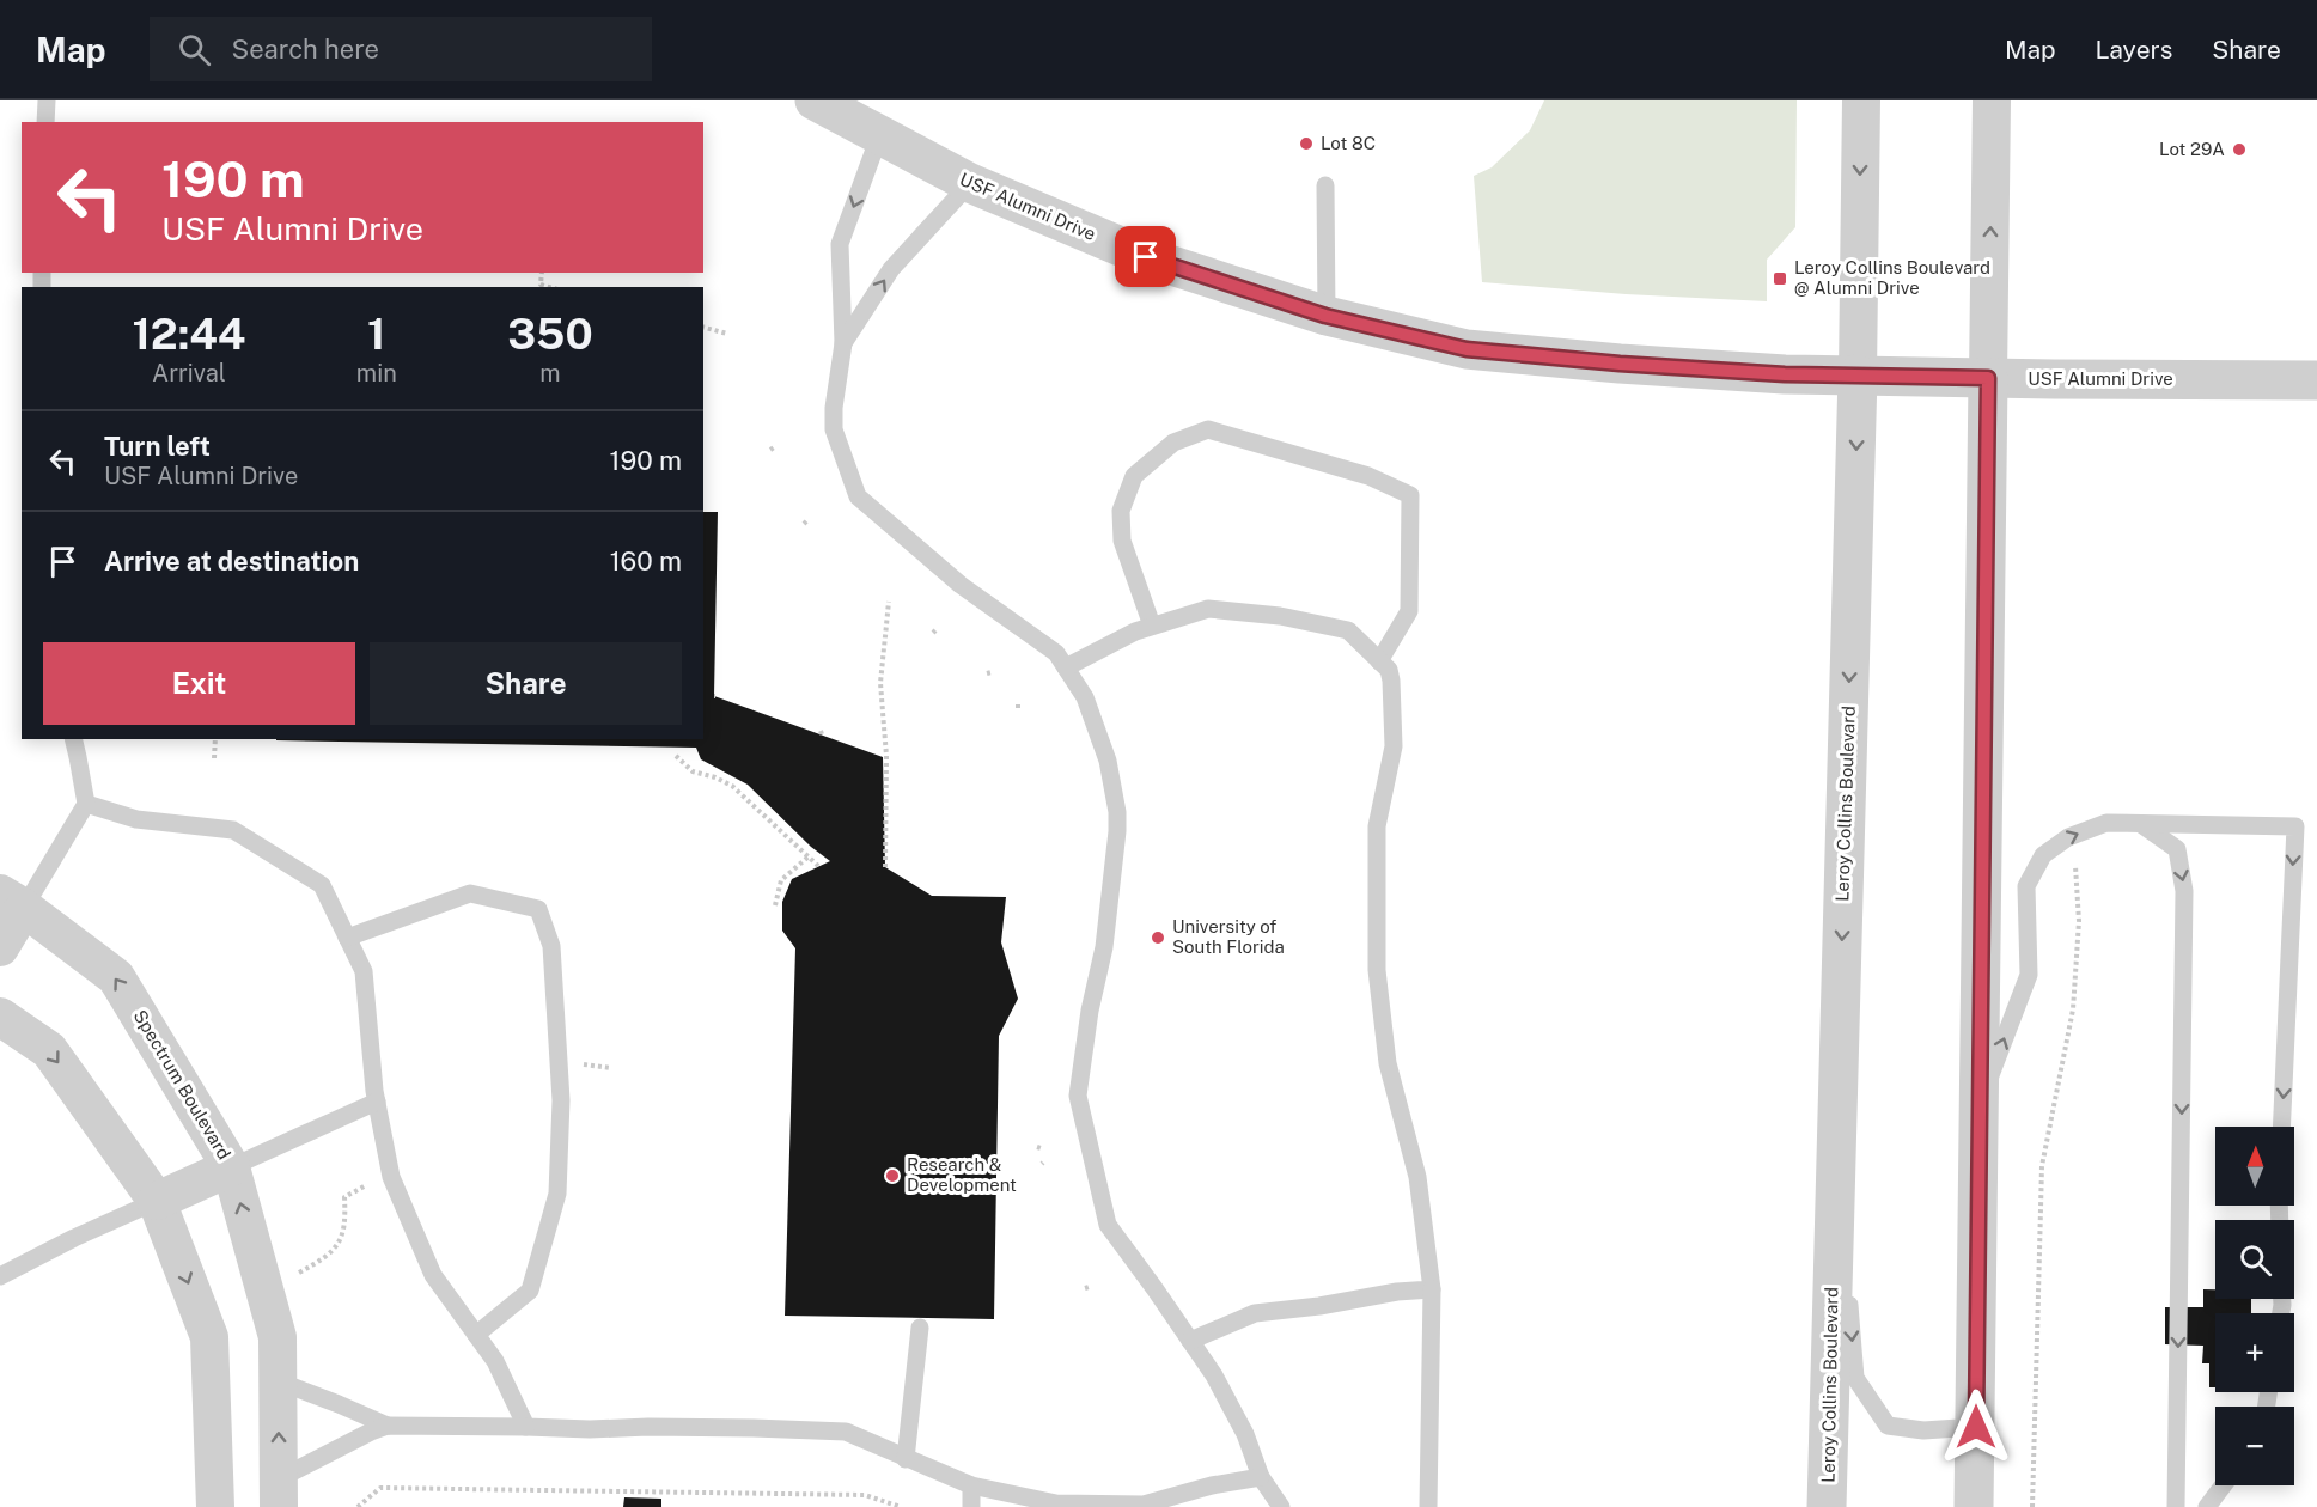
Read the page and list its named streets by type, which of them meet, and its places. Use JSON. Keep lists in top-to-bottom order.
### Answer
{
  "streets": {
    "street": ["USF Alumni Drive", "Leroy Collins Boulevard", "Spectrum Boulevard"]
  },
  "crossings": [
    ["USF Alumni Drive", "Leroy Collins Boulevard"]
  ],
  "places": {
    "other": [
      "Lot 8C",
      "Lot 29A",
      "University of South Florida",
      "Research & Development"
    ],
    "transit": ["Leroy Collins Boulevard @ Alumni Drive"]
  },
  "north": "top",
  "page": {
    "header": "Map",
    "search": "Search here",
    "nav": ["Map", "Layers", "Share"],
    "turn": ["190 m", "USF Alumni Drive"],
    "eta": [
      "12:44",
      "Arrival",
      "1",
      "min",
      "350",
      "m"
    ],
    "list": [
      {
        "name": "Turn left",
        "note": "USF Alumni Drive",
        "value": "190 m"
      },
      {
        "name": "Arrive at destination",
        "value": "160 m"
      }
    ],
    "buttons": ["Exit", "Share"],
    "map_buttons": ["+", "−"]
  }
}
